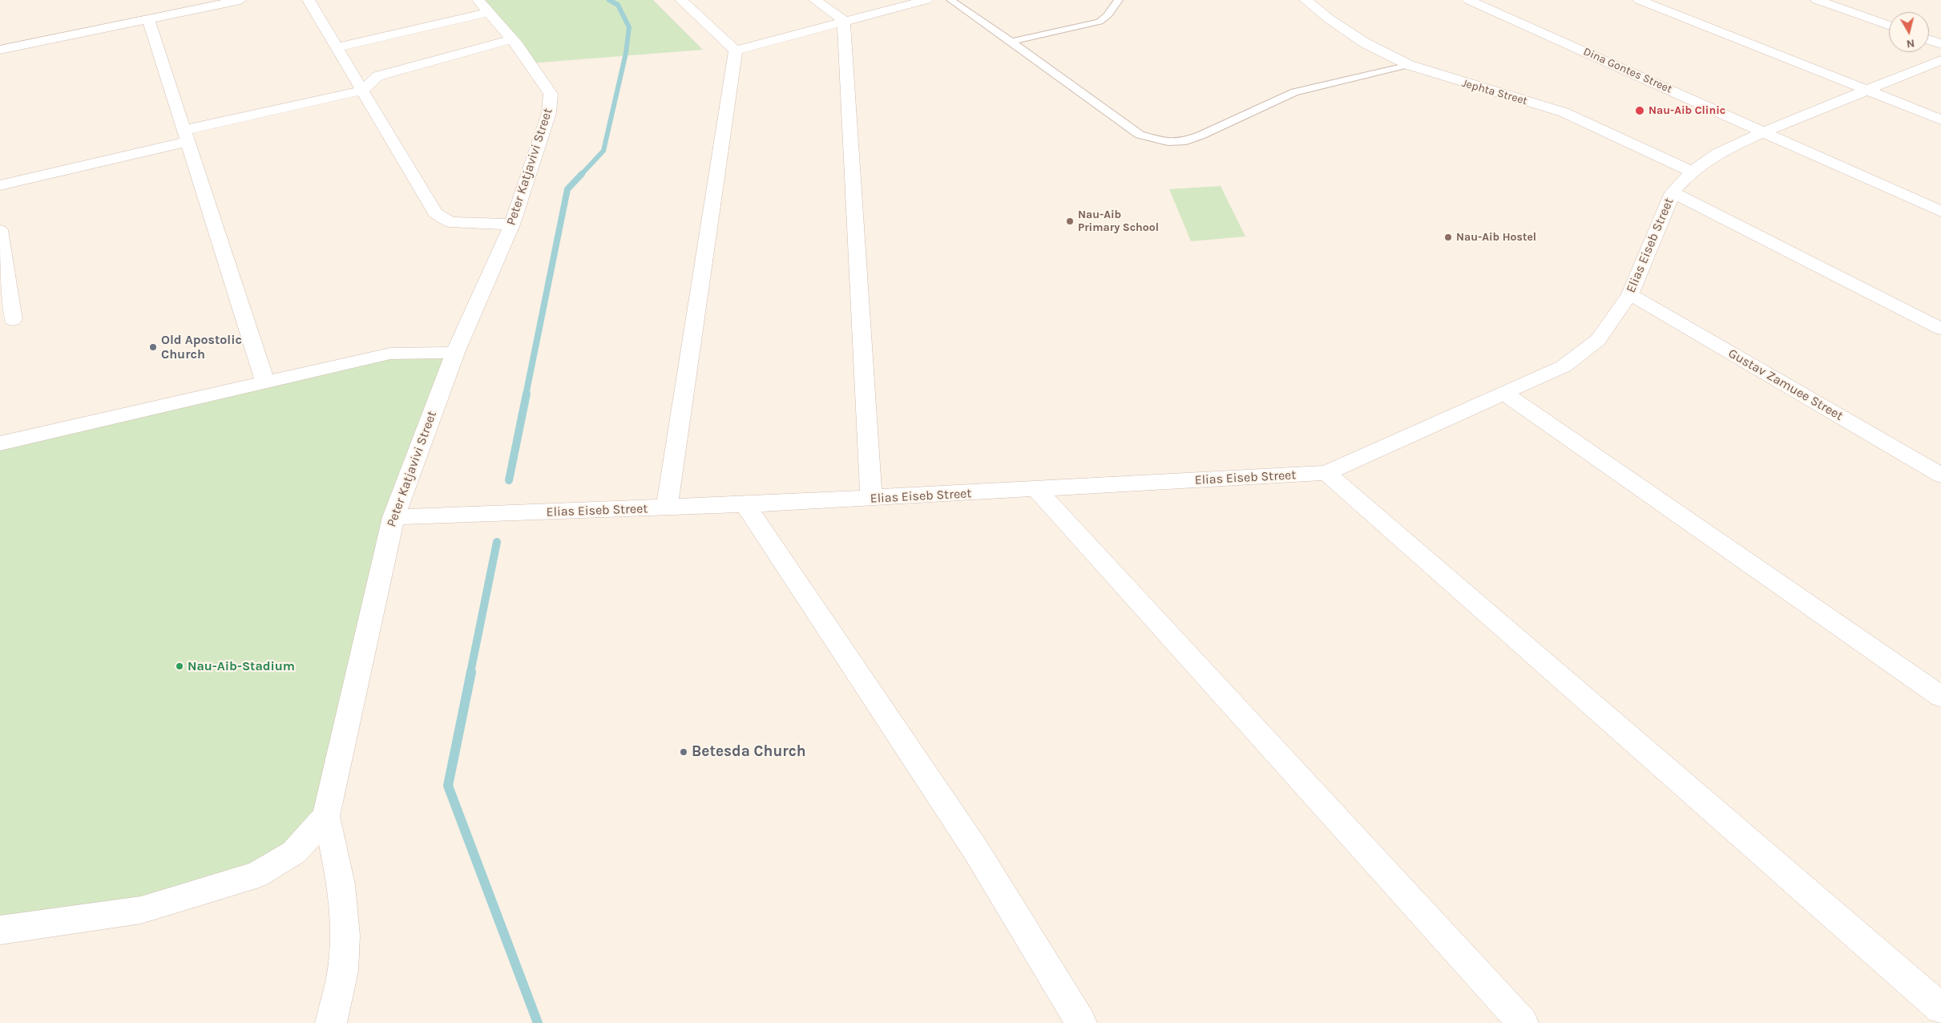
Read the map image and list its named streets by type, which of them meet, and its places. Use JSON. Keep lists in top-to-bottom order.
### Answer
{
  "streets": {
    "street": [
      "Dina Gontes Street",
      "Jephta Street",
      "Peter Katjavivi Street",
      "Elias Eiseb Street",
      "Gustav Zamuee Street"
    ]
  },
  "crossings": [
    ["Dina Gontes Street", "Elias Eiseb Street"],
    ["Jephta Street", "Elias Eiseb Street"],
    ["Peter Katjavivi Street", "Elias Eiseb Street"],
    ["Elias Eiseb Street", "Gustav Zamuee Street"]
  ],
  "places": [
    "Nau-Aib Clinic",
    "Nau-Aib Primary School",
    "Nau-Aib Hostel",
    "Old Apostolic Church",
    "Nau-Aib-Stadium",
    "Betesda Church"
  ],
  "north": "bottom"
}
